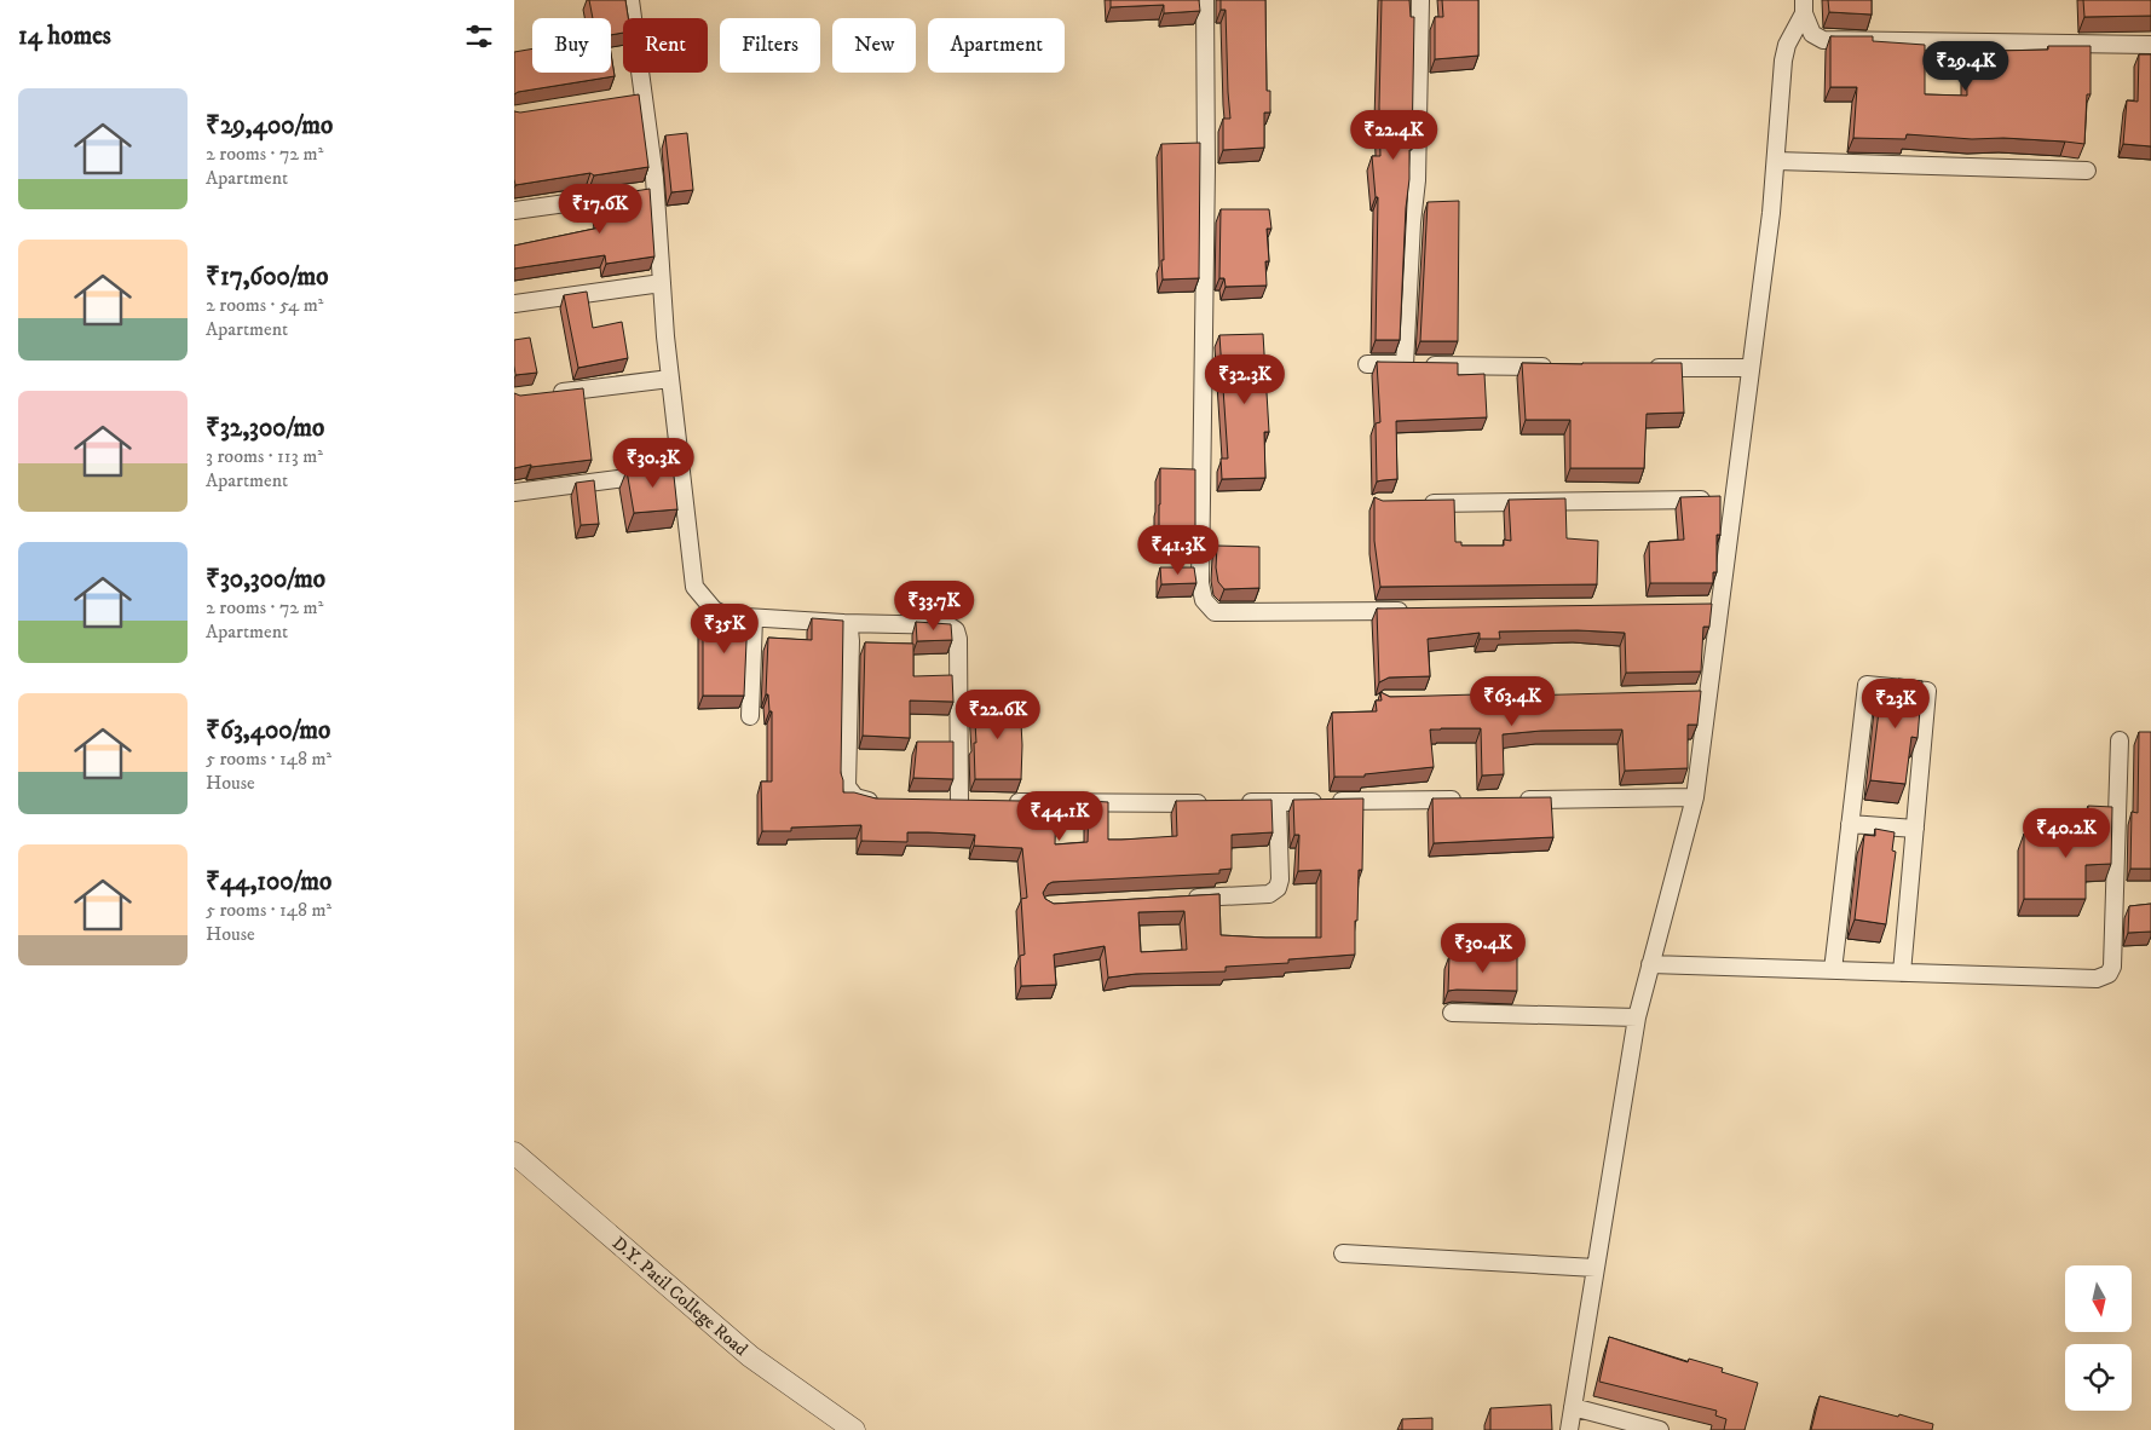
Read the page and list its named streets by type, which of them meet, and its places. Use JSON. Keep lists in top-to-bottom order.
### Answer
{
  "streets": {
    "street": ["D.Y. Patil College Road"]
  },
  "north": "bottom",
  "page": {
    "heading": "14 homes",
    "chip": [
      "Buy",
      "Rent",
      "Filters",
      "New",
      "Apartment"
    ],
    "price": [
      "₹29.4K",
      "₹22.4K",
      "₹17.6K",
      "₹32.3K",
      "₹30.3K",
      "₹41.3K",
      "₹33.7K",
      "₹35K",
      "₹63.4K",
      "₹23K",
      "₹22.6K",
      "₹44.1K",
      "₹40.2K",
      "₹30.4K"
    ],
    "list": [
      {
        "name": "₹29,400/mo",
        "note": "2 rooms · 72 m² · Apartment"
      },
      {
        "name": "₹17,600/mo",
        "note": "2 rooms · 54 m² · Apartment"
      },
      {
        "name": "₹32,300/mo",
        "note": "3 rooms · 113 m² · Apartment"
      },
      {
        "name": "₹30,300/mo",
        "note": "2 rooms · 72 m² · Apartment"
      },
      {
        "name": "₹63,400/mo",
        "note": "5 rooms · 148 m² · House"
      },
      {
        "name": "₹44,100/mo",
        "note": "5 rooms · 148 m² · House"
      }
    ]
  }
}
